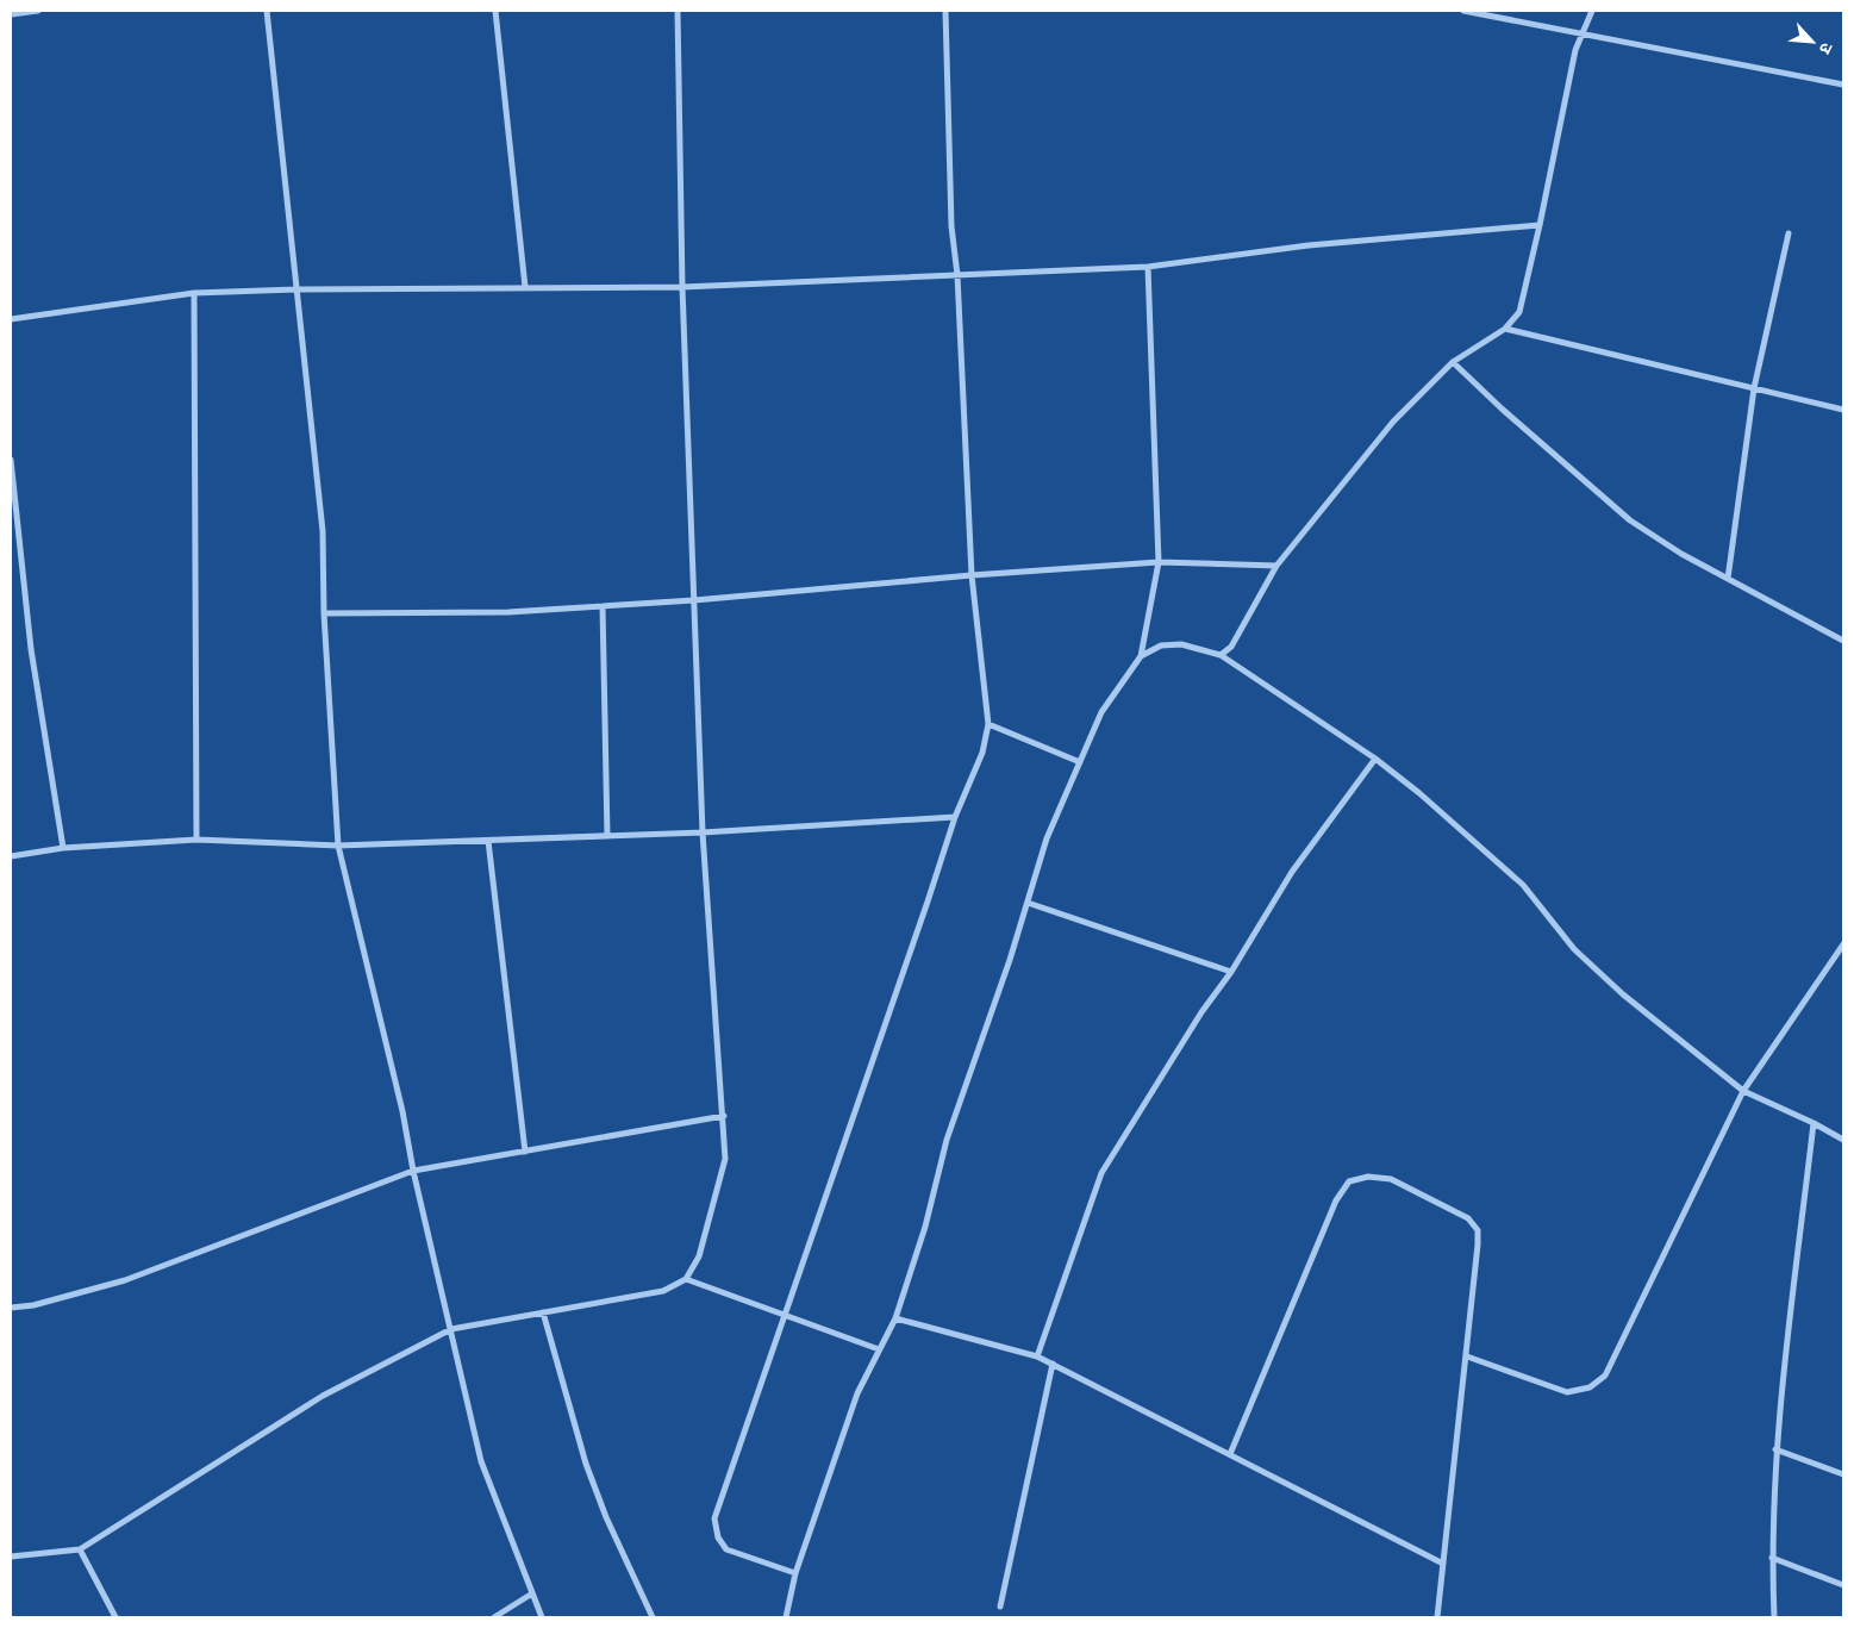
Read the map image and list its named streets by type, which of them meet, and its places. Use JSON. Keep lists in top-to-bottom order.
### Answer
{
  "north": "bottom right"
}
